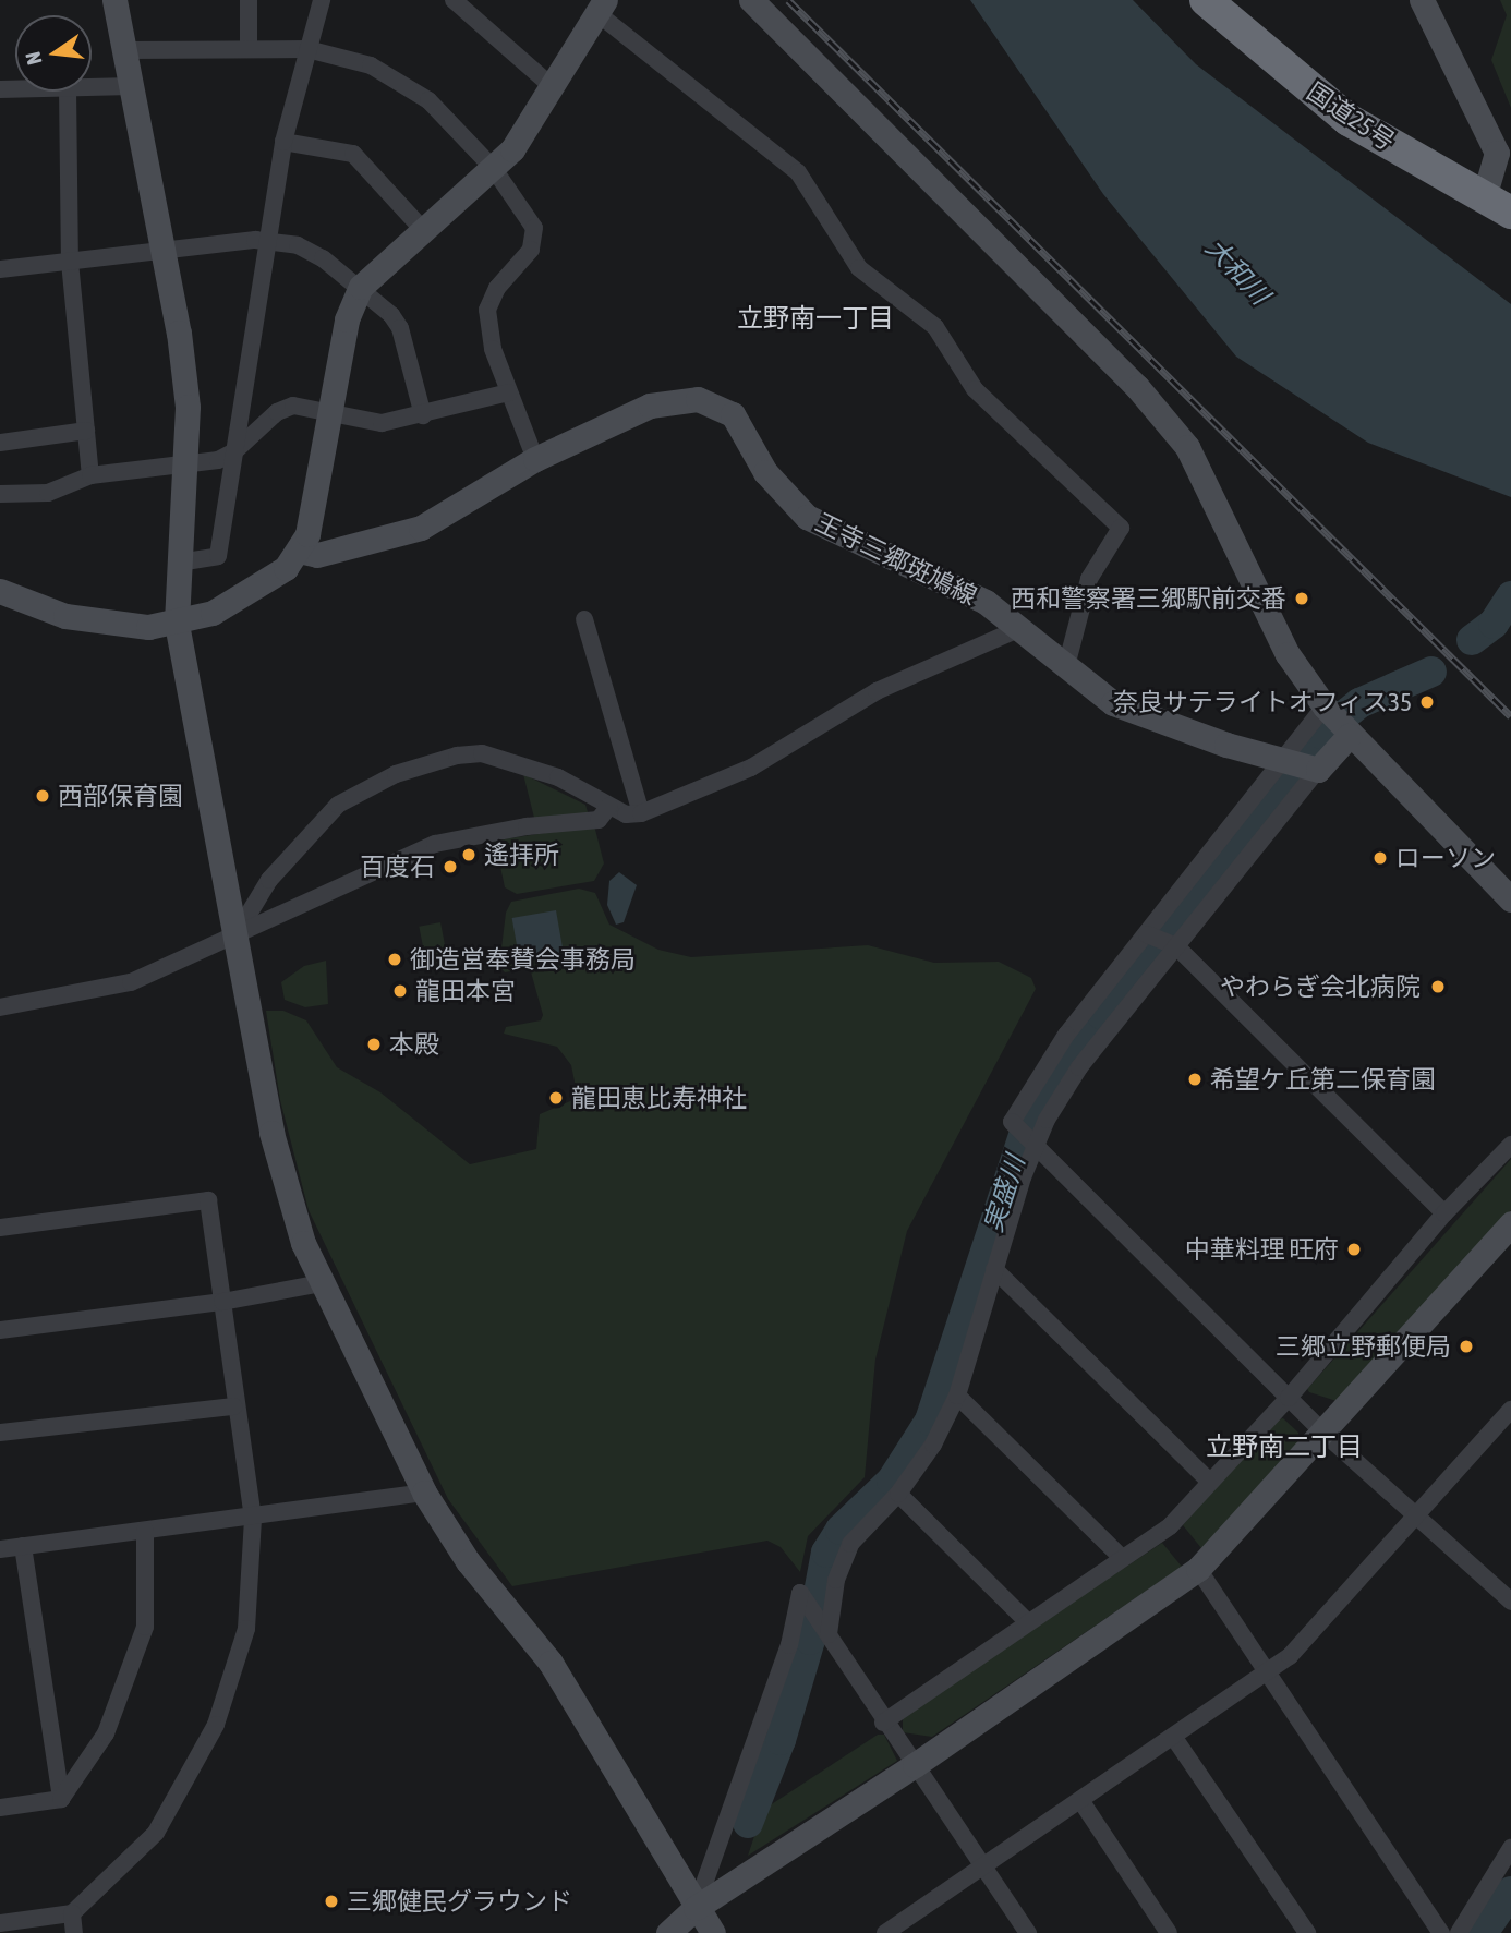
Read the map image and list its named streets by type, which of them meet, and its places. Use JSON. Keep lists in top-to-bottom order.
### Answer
{
  "streets": {
    "highway": ["国道25号"],
    "street": ["王寺三郷斑鳩線"]
  },
  "districts": ["立野南一丁目", "立野南二丁目"],
  "water": ["大和川", "実盛川"],
  "places": [
    "西和警察署三郷駅前交番",
    "奈良サテライトオフィス35",
    "西部保育園",
    "遙拝所",
    "ローソン",
    "百度石",
    "御造営奉賛会事務局",
    "やわらぎ会北病院",
    "龍田本宮",
    "本殿",
    "希望ケ丘第二保育園",
    "龍田恵比寿神社",
    "中華料理 旺府",
    "三郷立野郵便局",
    "三郷健民グラウンド"
  ],
  "north": "left"
}
